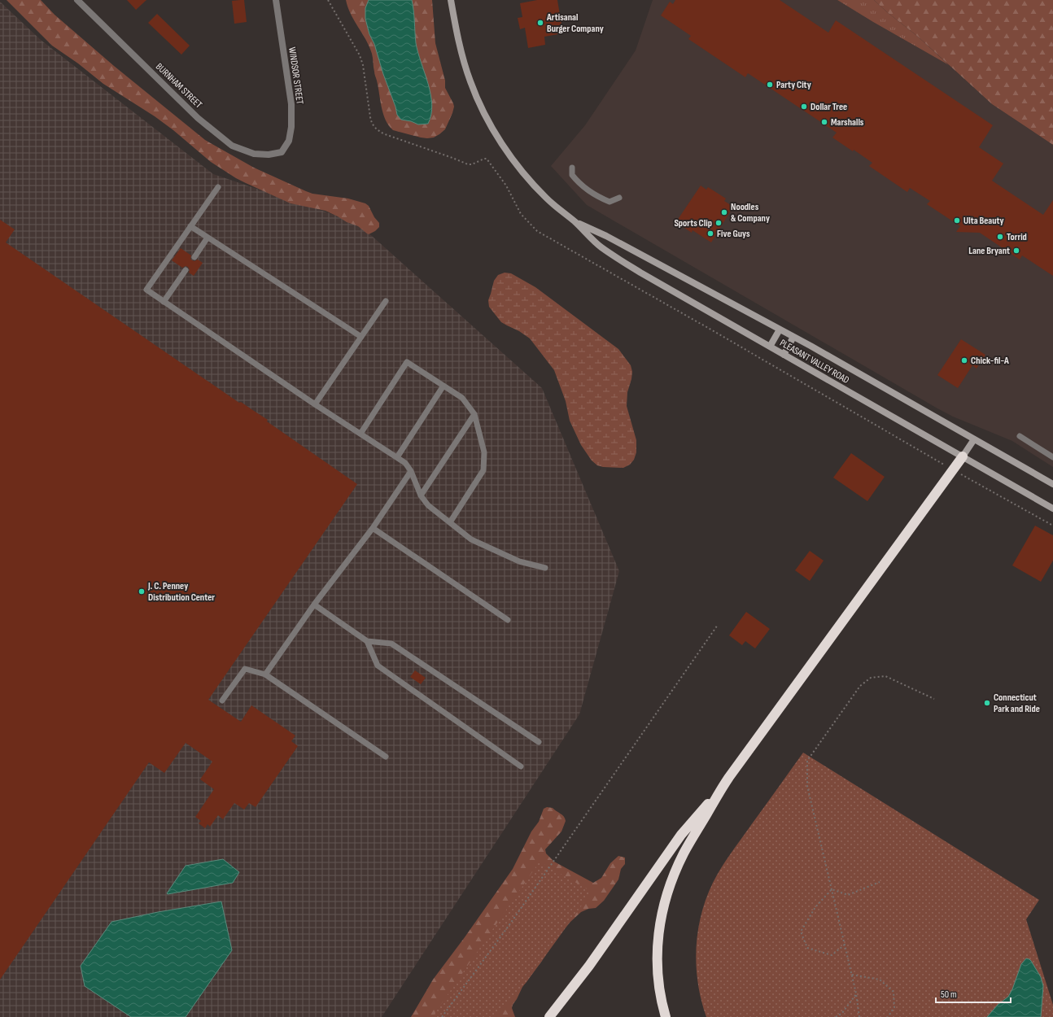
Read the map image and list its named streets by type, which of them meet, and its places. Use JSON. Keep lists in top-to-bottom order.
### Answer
{
  "streets": {
    "main road": ["PLEASANT VALLEY ROAD"],
    "street": ["WINDSOR STREET", "BURNHAM STREET"]
  },
  "crossings": [
    ["WINDSOR STREET", "BURNHAM STREET"]
  ],
  "places": [
    "Artisanal Burger Company",
    "Party City",
    "Dollar Tree",
    "Marshalls",
    "Noodles & Company",
    "Ulta Beauty",
    "Sports Clip",
    "Five Guys",
    "Torrid",
    "Lane Bryant",
    "Chick-fil-A",
    "J. C. Penney Distribution Center",
    "Connecticut Park and Ride"
  ],
  "scale_bar": "50 m"
}
